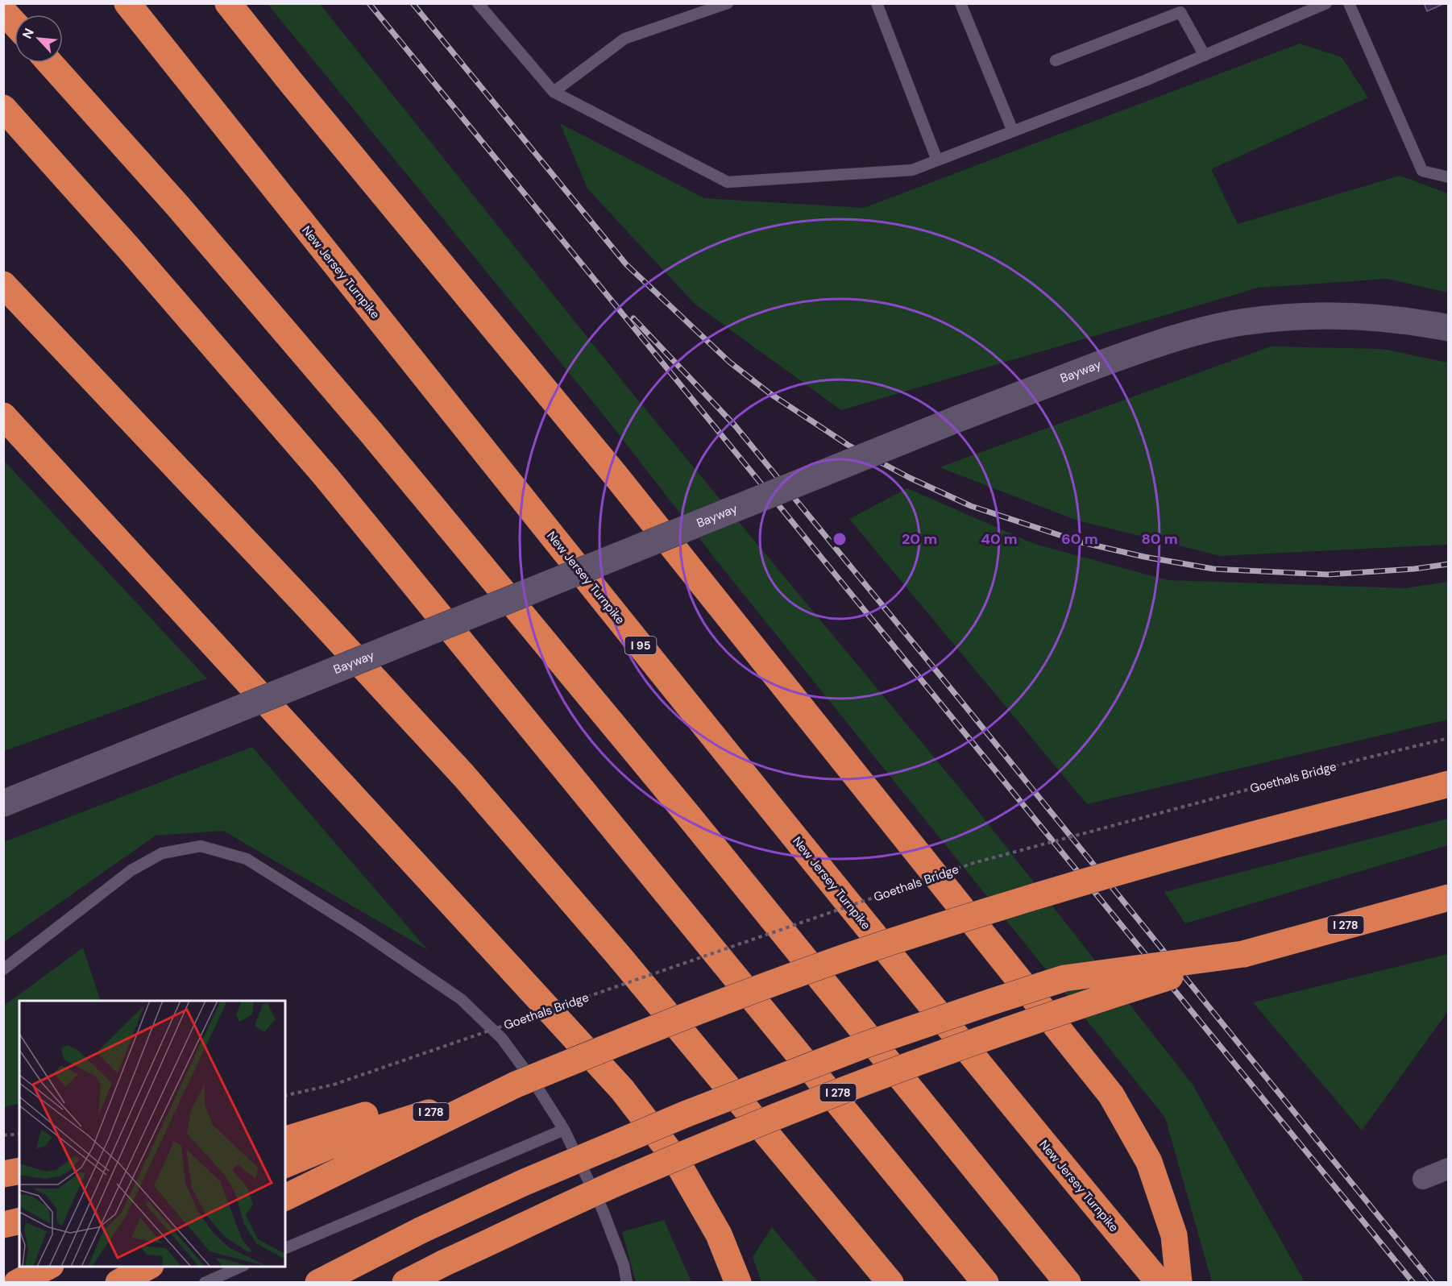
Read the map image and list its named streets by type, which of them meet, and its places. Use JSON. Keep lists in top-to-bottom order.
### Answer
{
  "streets": {
    "highway": ["New Jersey Turnpike", "I 95", "I 278"],
    "street": ["Bayway"],
    "path": ["Goethals Bridge"]
  },
  "north": "top left",
  "rings": [
    "20 m",
    "40 m",
    "60 m",
    "80 m"
  ]
}
